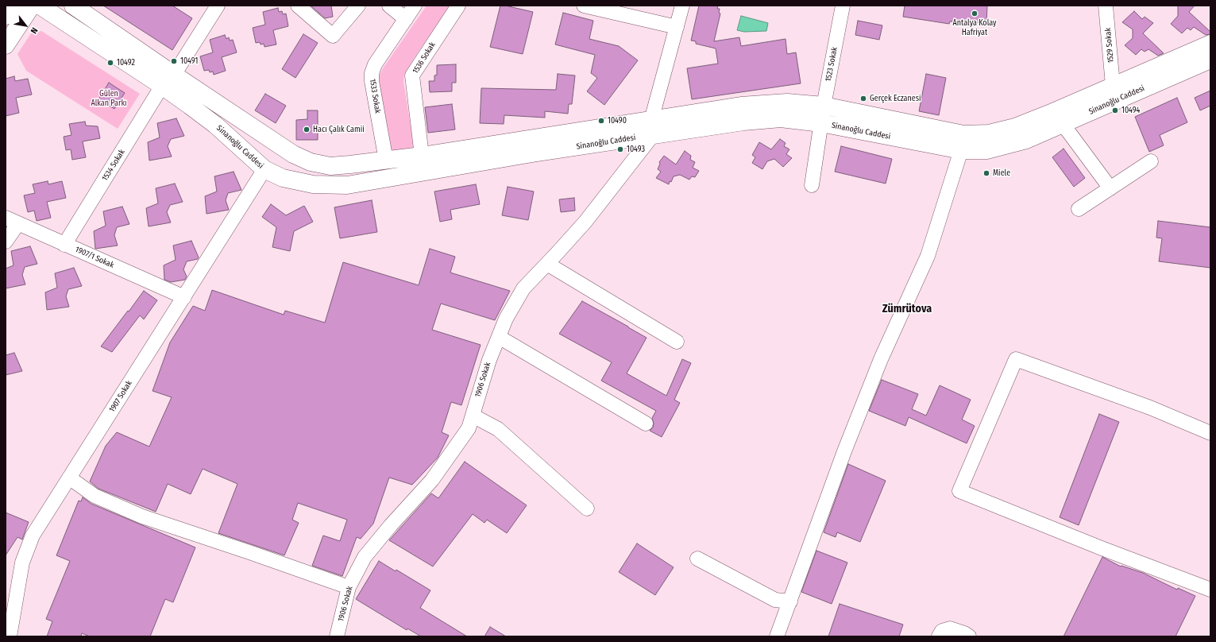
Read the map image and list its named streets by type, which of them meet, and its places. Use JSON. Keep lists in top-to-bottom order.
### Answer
{
  "streets": {
    "main road": ["Si̇nanoğlu Caddesi"],
    "street": [
      "1529 Sokak",
      "1536 Sokak",
      "1523 Sokak",
      "1533 Sokak",
      "1534 Sokak",
      "1907/1 Sokak",
      "1906 Sokak",
      "1907 Sokak"
    ]
  },
  "crossings": [
    ["1529 Sokak", "Si̇nanoğlu Caddesi"],
    ["1536 Sokak", "Si̇nanoğlu Caddesi"],
    ["1523 Sokak", "Si̇nanoğlu Caddesi"],
    ["1533 Sokak", "Si̇nanoğlu Caddesi"],
    ["Si̇nanoğlu Caddesi", "1534 Sokak"],
    ["Si̇nanoğlu Caddesi", "1906 Sokak"],
    ["Si̇nanoğlu Caddesi", "1907 Sokak"],
    ["1534 Sokak", "1907/1 Sokak"],
    ["1907/1 Sokak", "1907 Sokak"]
  ],
  "districts": ["Zümrütova"],
  "parks": ["Gülen Alkan Parkı"],
  "places": [
    "Antalya Kolay Hafriyat",
    "10491",
    "10492",
    "Gerçek Eczanesi",
    "10494",
    "10490",
    "Hacı Çalık Camii",
    "10493",
    "Miele"
  ],
  "north": "bottom right"
}
